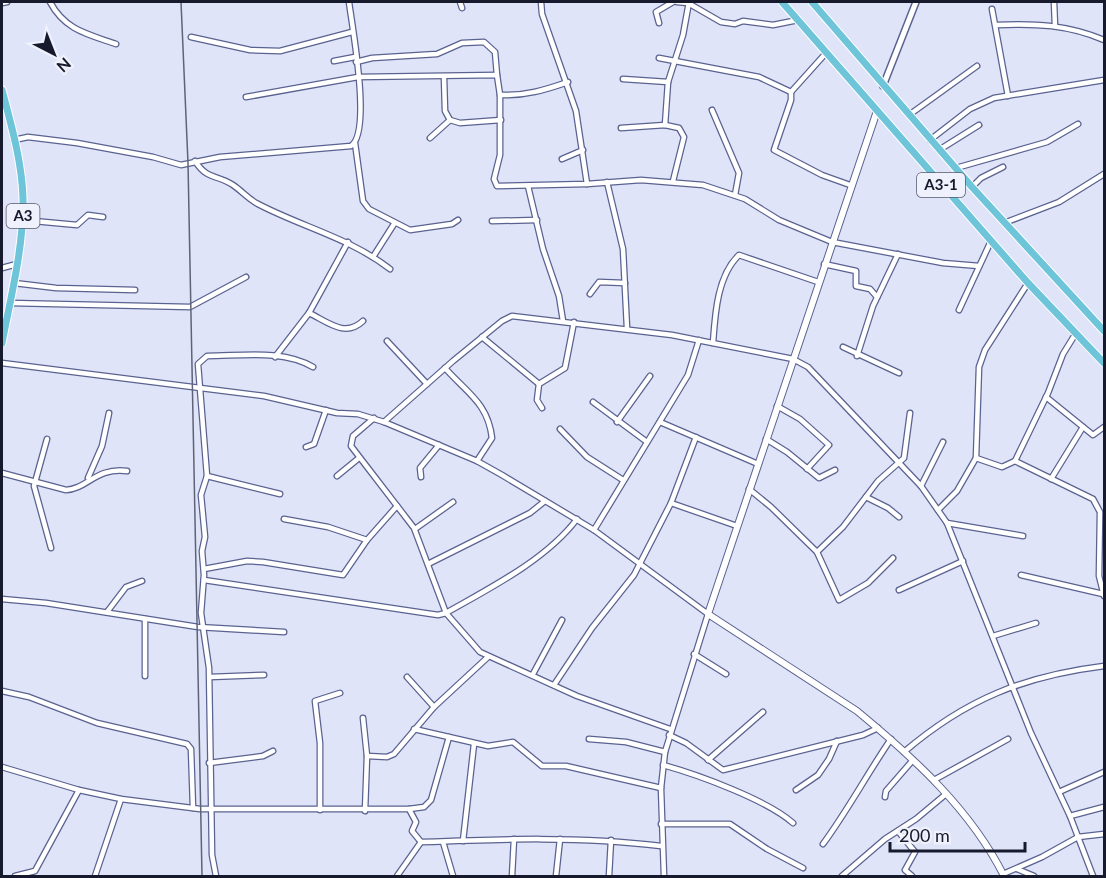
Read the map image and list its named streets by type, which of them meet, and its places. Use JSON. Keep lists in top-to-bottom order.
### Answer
{
  "streets": {
    "highway": ["A3-1", "A3"]
  },
  "scale_bar": "200 m",
  "north": "bottom right"
}
